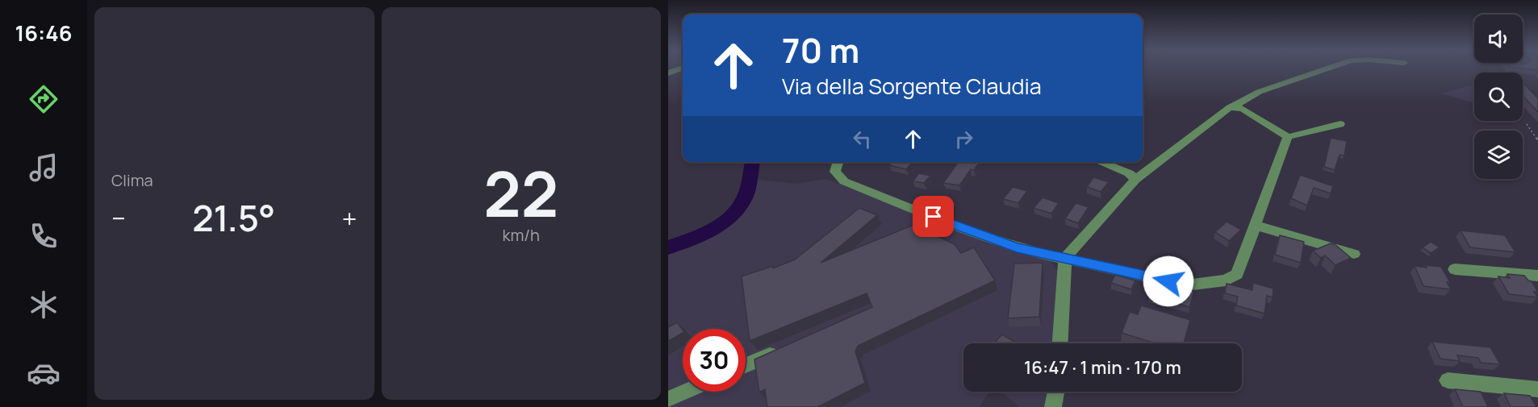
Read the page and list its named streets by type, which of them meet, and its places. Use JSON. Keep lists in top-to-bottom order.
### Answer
{
  "page": {
    "tabs": "16:46",
    "tile": [
      "Clima",
      ["22", "km/h"]
    ],
    "turn": ["70 m", "Via della Sorgente Claudia"],
    "heat": ["−", "21.5°", "+"],
    "limit": "30",
    "trip": "16:47 · 1 min · 170 m"
  }
}
